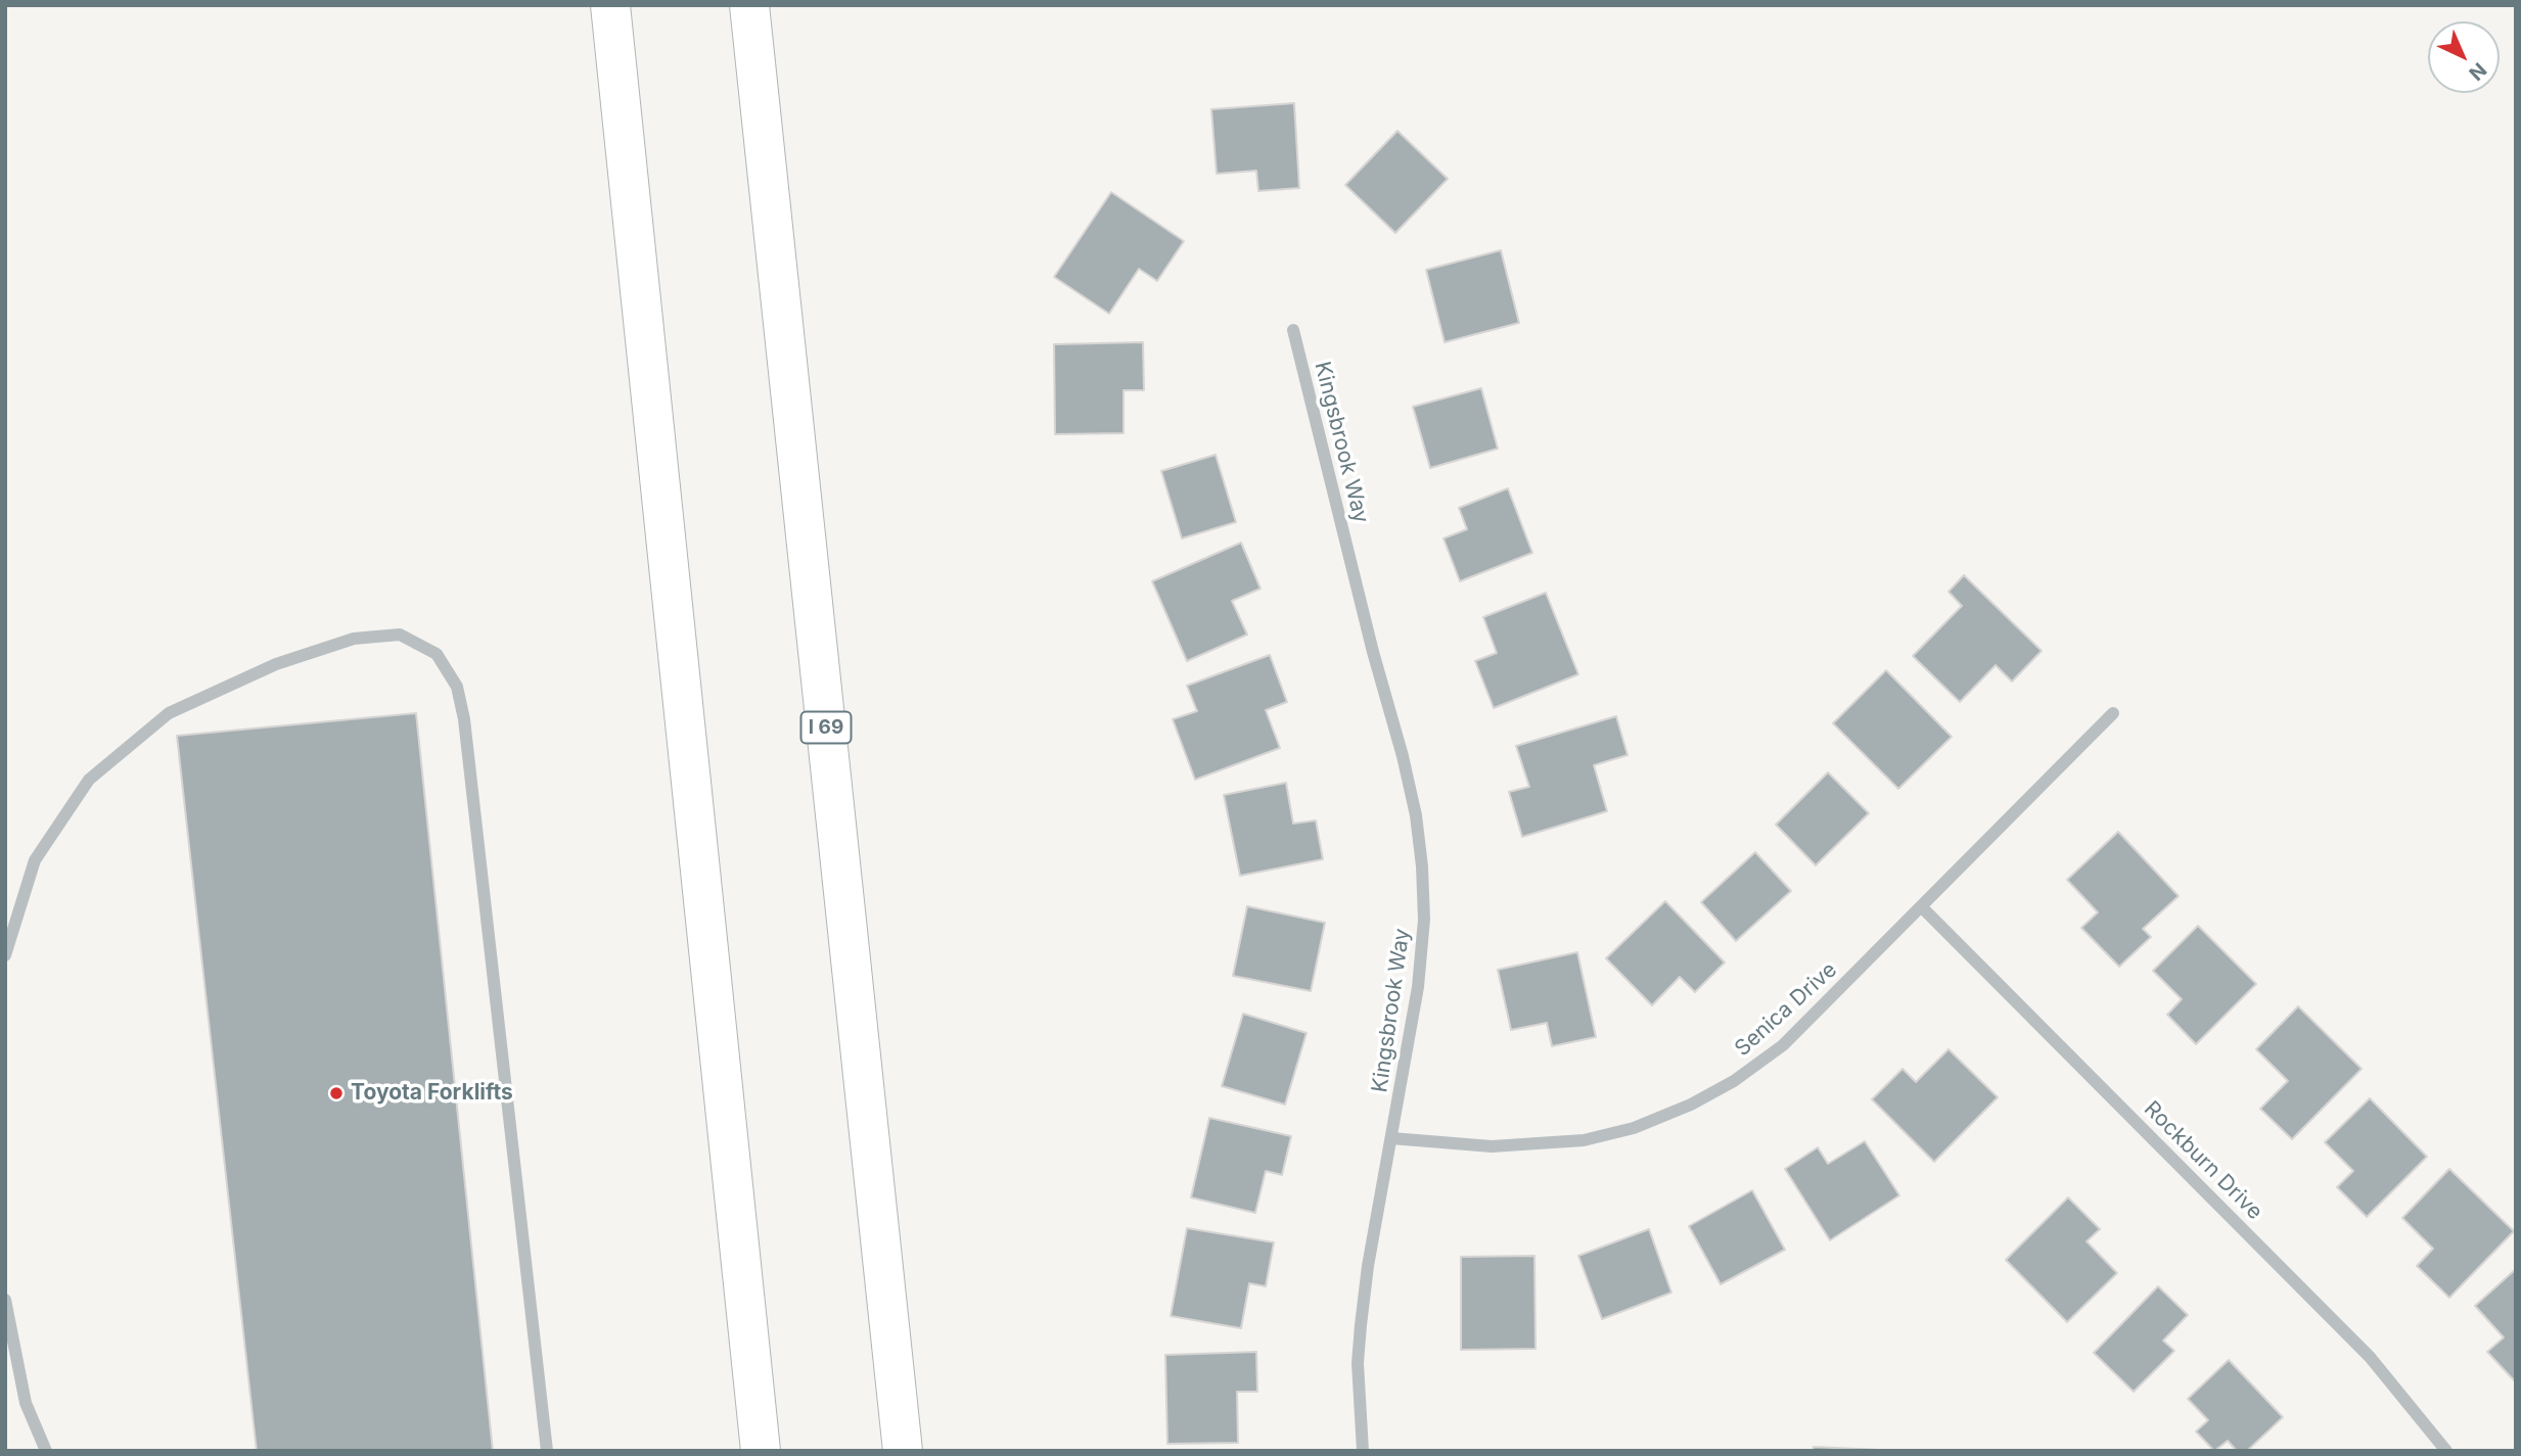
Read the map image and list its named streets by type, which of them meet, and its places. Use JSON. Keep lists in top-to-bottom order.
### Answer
{
  "streets": {
    "highway": ["I 69"],
    "street": ["Kingsbrook Way", "Senica Drive", "Rockburn Drive"]
  },
  "crossings": [
    ["Kingsbrook Way", "Senica Drive"],
    ["Senica Drive", "Rockburn Drive"]
  ],
  "places": ["Toyota Forklifts"],
  "north": "bottom right"
}
